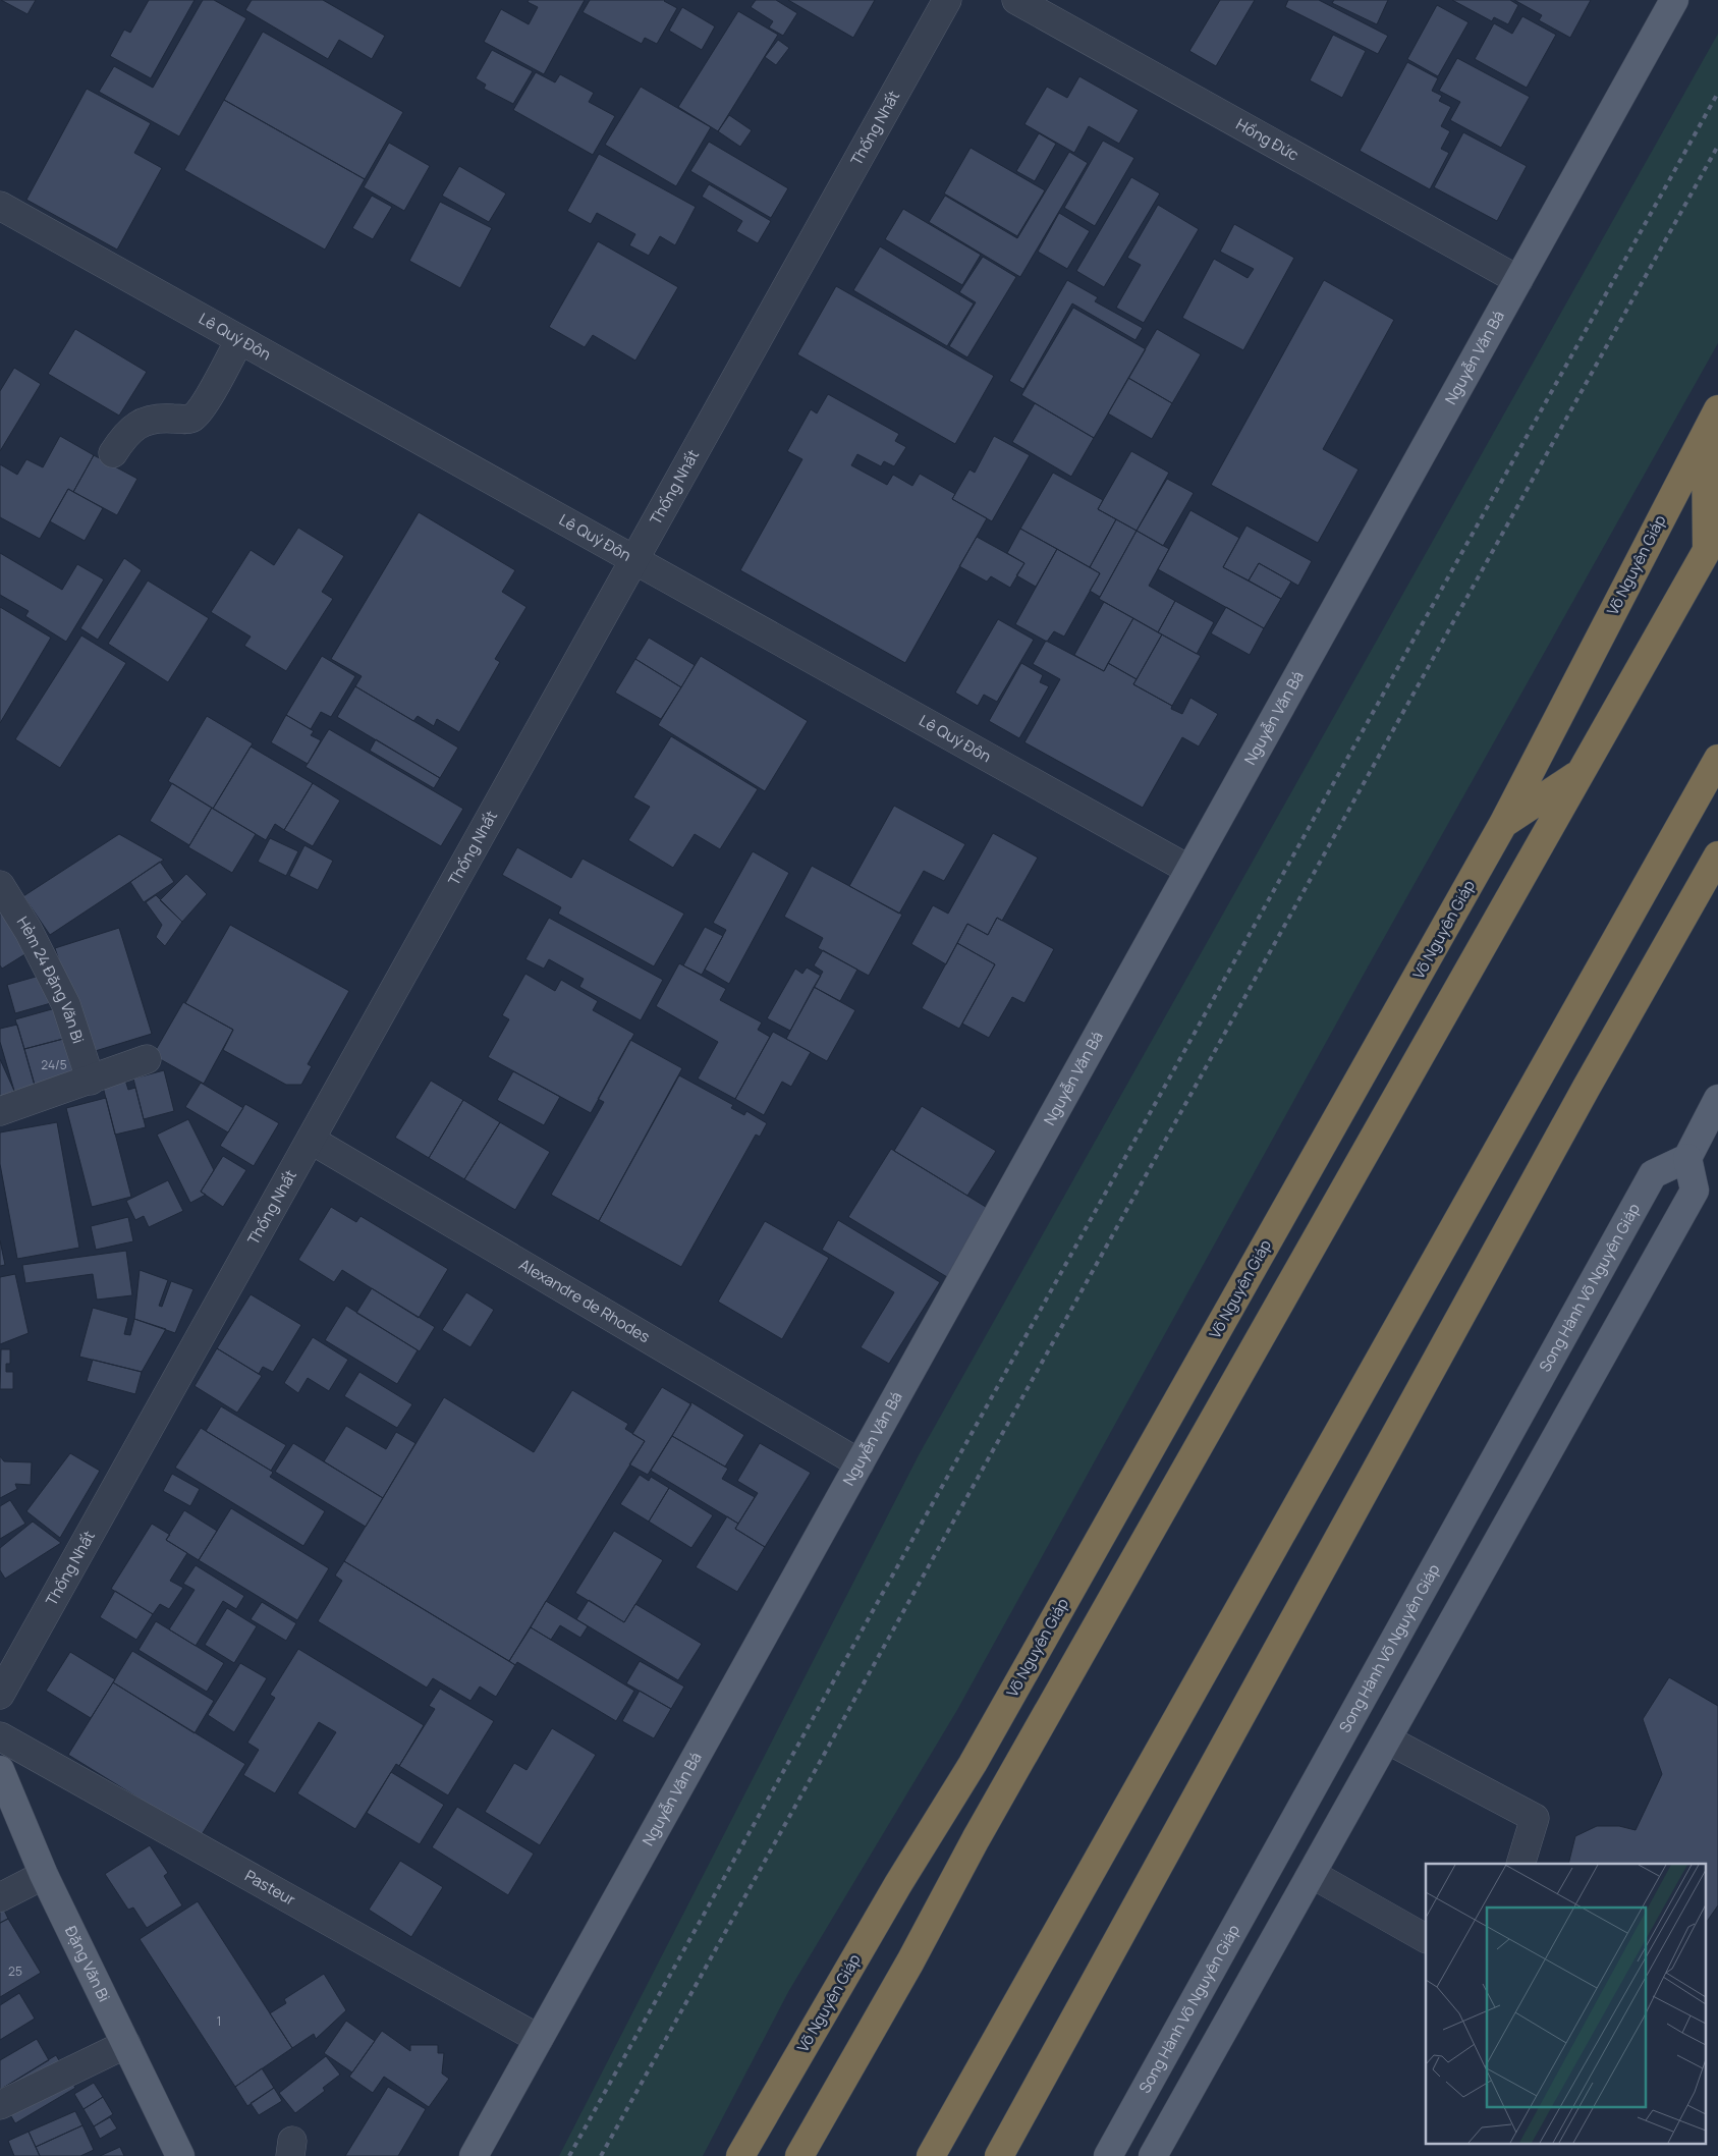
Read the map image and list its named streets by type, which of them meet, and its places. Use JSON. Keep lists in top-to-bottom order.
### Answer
{
  "streets": {
    "highway": ["Võ Nguyên Giáp"],
    "main road": ["Nguyễn Văn Bá", "Song Hành Võ Nguyên Giáp", "Đặng Văn Bi"],
    "street": [
      "Thống Nhất",
      "Hồng Đức",
      "Lê Quý Đôn",
      "Hẻm 24 Đặng Văn Bi",
      "Alexandre de Rhodes",
      "Pasteur"
    ]
  },
  "crossings": [
    ["Thống Nhất", "Lê Quý Đôn"],
    ["Thống Nhất", "Alexandre de Rhodes"],
    ["Hồng Đức", "Nguyễn Văn Bá"],
    ["Lê Quý Đôn", "Nguyễn Văn Bá"],
    ["Nguyễn Văn Bá", "Alexandre de Rhodes"],
    ["Nguyễn Văn Bá", "Pasteur"]
  ],
  "house_numbers": ["24/5", "25", "1"]
}
